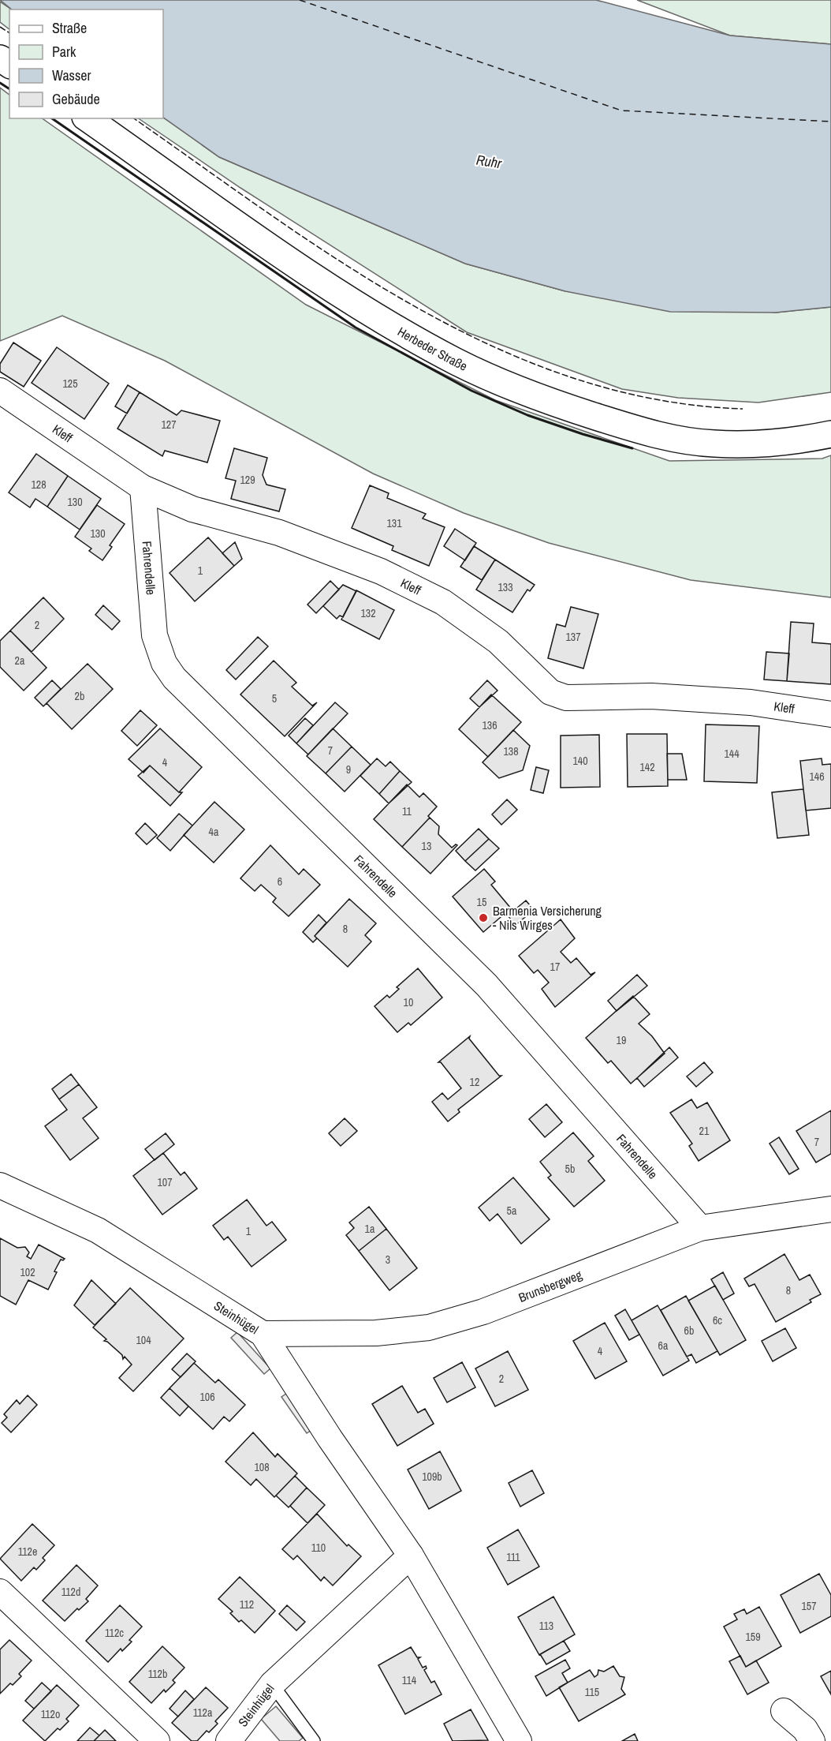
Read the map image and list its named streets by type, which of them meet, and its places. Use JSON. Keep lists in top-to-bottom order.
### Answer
{
  "streets": {
    "main road": ["Herbeder Straße"],
    "street": [
      "Kleff",
      "Fahrendelle",
      "Brunsbergweg",
      "Steinhügel"
    ]
  },
  "crossings": [
    ["Kleff", "Fahrendelle"],
    ["Fahrendelle", "Brunsbergweg"],
    ["Brunsbergweg", "Steinhügel"]
  ],
  "water": ["Ruhr"],
  "places": ["Barmenia Versicherung - Nils Wirges"],
  "house_numbers": [
    "125",
    "127",
    "129",
    "128",
    "130",
    "131",
    "130",
    "1",
    "133",
    "132",
    "2",
    "137",
    "2a",
    "2b",
    "5",
    "136",
    "7",
    "138",
    "144",
    "140",
    "4",
    "142",
    "9",
    "146",
    "11",
    "4a",
    "13",
    "6",
    "15",
    "8",
    "17",
    "10",
    "19",
    "12",
    "21",
    "7",
    "5b",
    "107",
    "5a",
    "1a",
    "1",
    "3",
    "102",
    "8",
    "6c",
    "6b",
    "104",
    "6a",
    "4",
    "2",
    "106",
    "108",
    "109b",
    "110",
    "112e",
    "111",
    "112d",
    "112",
    "157",
    "113",
    "112c",
    "159",
    "112b",
    "114",
    "115",
    "112a",
    "112o"
  ],
  "legend": [
    "Straße",
    "Park",
    "Wasser",
    "Gebäude"
  ]
}
